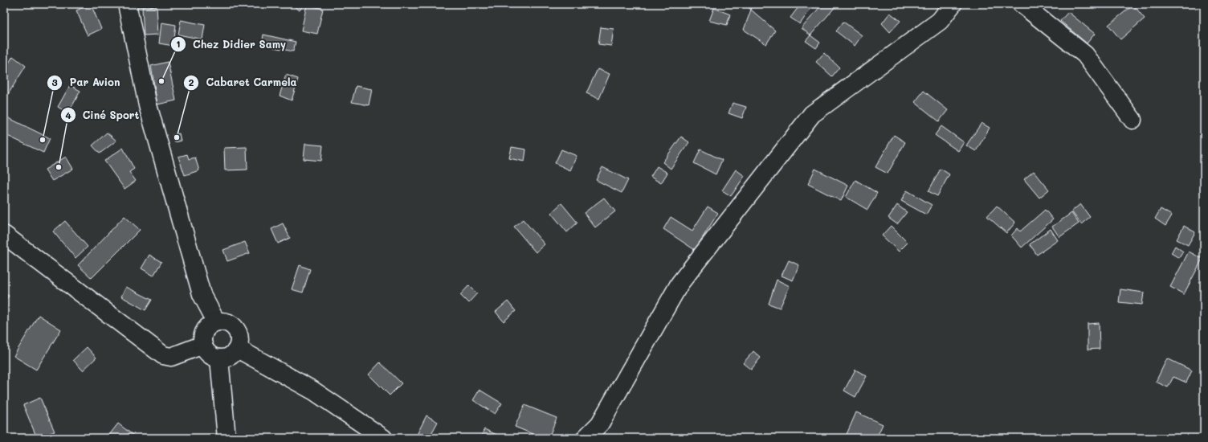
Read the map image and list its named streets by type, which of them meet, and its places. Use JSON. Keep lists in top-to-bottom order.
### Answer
{
  "places": [
    "Chez Didier Samy",
    "Cabaret Carmela",
    "Par Avion",
    "Ciné Sport"
  ]
}
